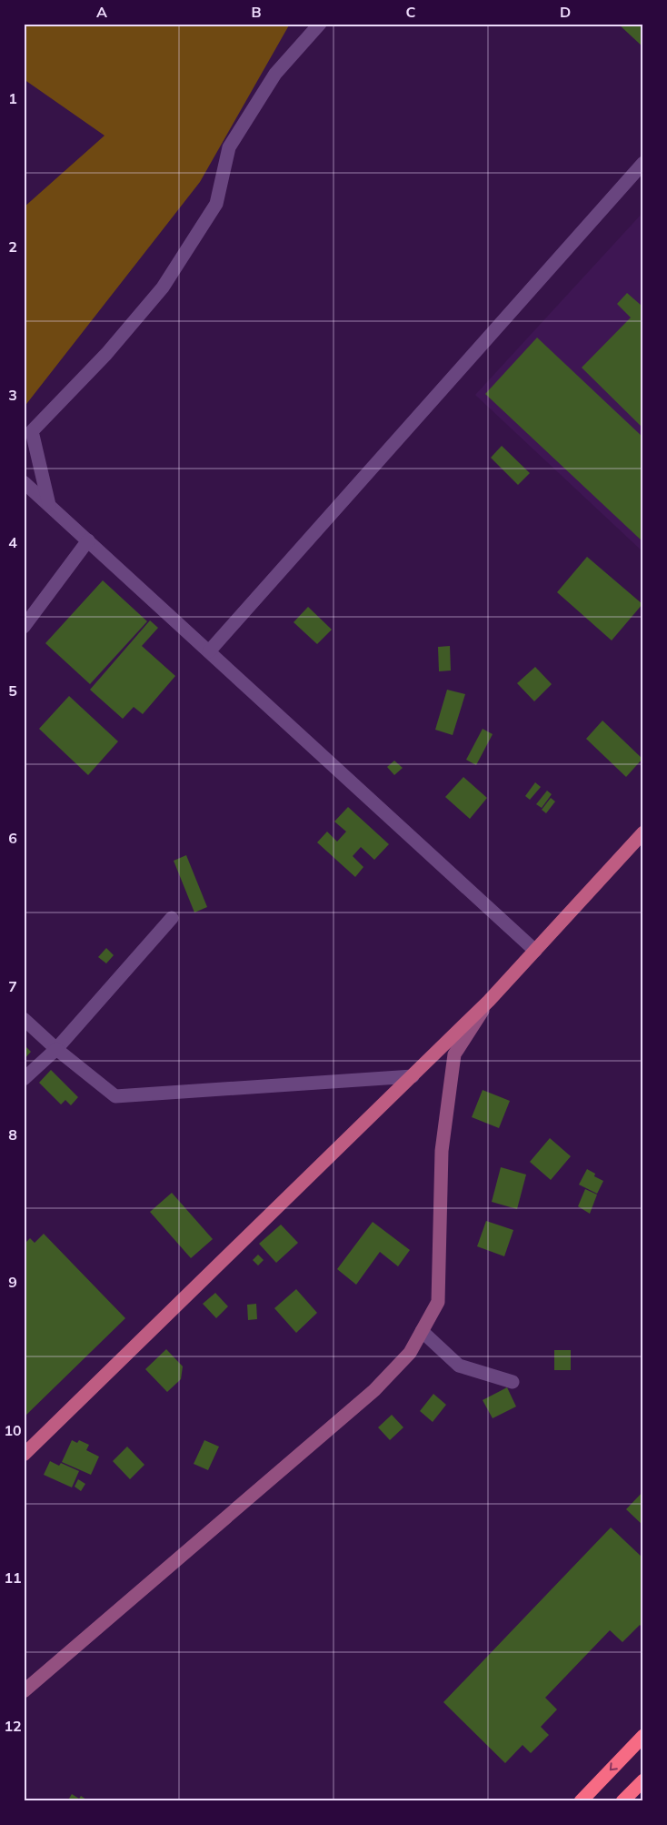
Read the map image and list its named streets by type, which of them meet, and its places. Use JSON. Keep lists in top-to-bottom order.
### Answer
{
  "grid": {
    "columns": [
      "A",
      "B",
      "C",
      "D"
    ],
    "rows": [
      "1",
      "2",
      "3",
      "4",
      "5",
      "6",
      "7",
      "8",
      "9",
      "10",
      "11",
      "12"
    ]
  }
}
